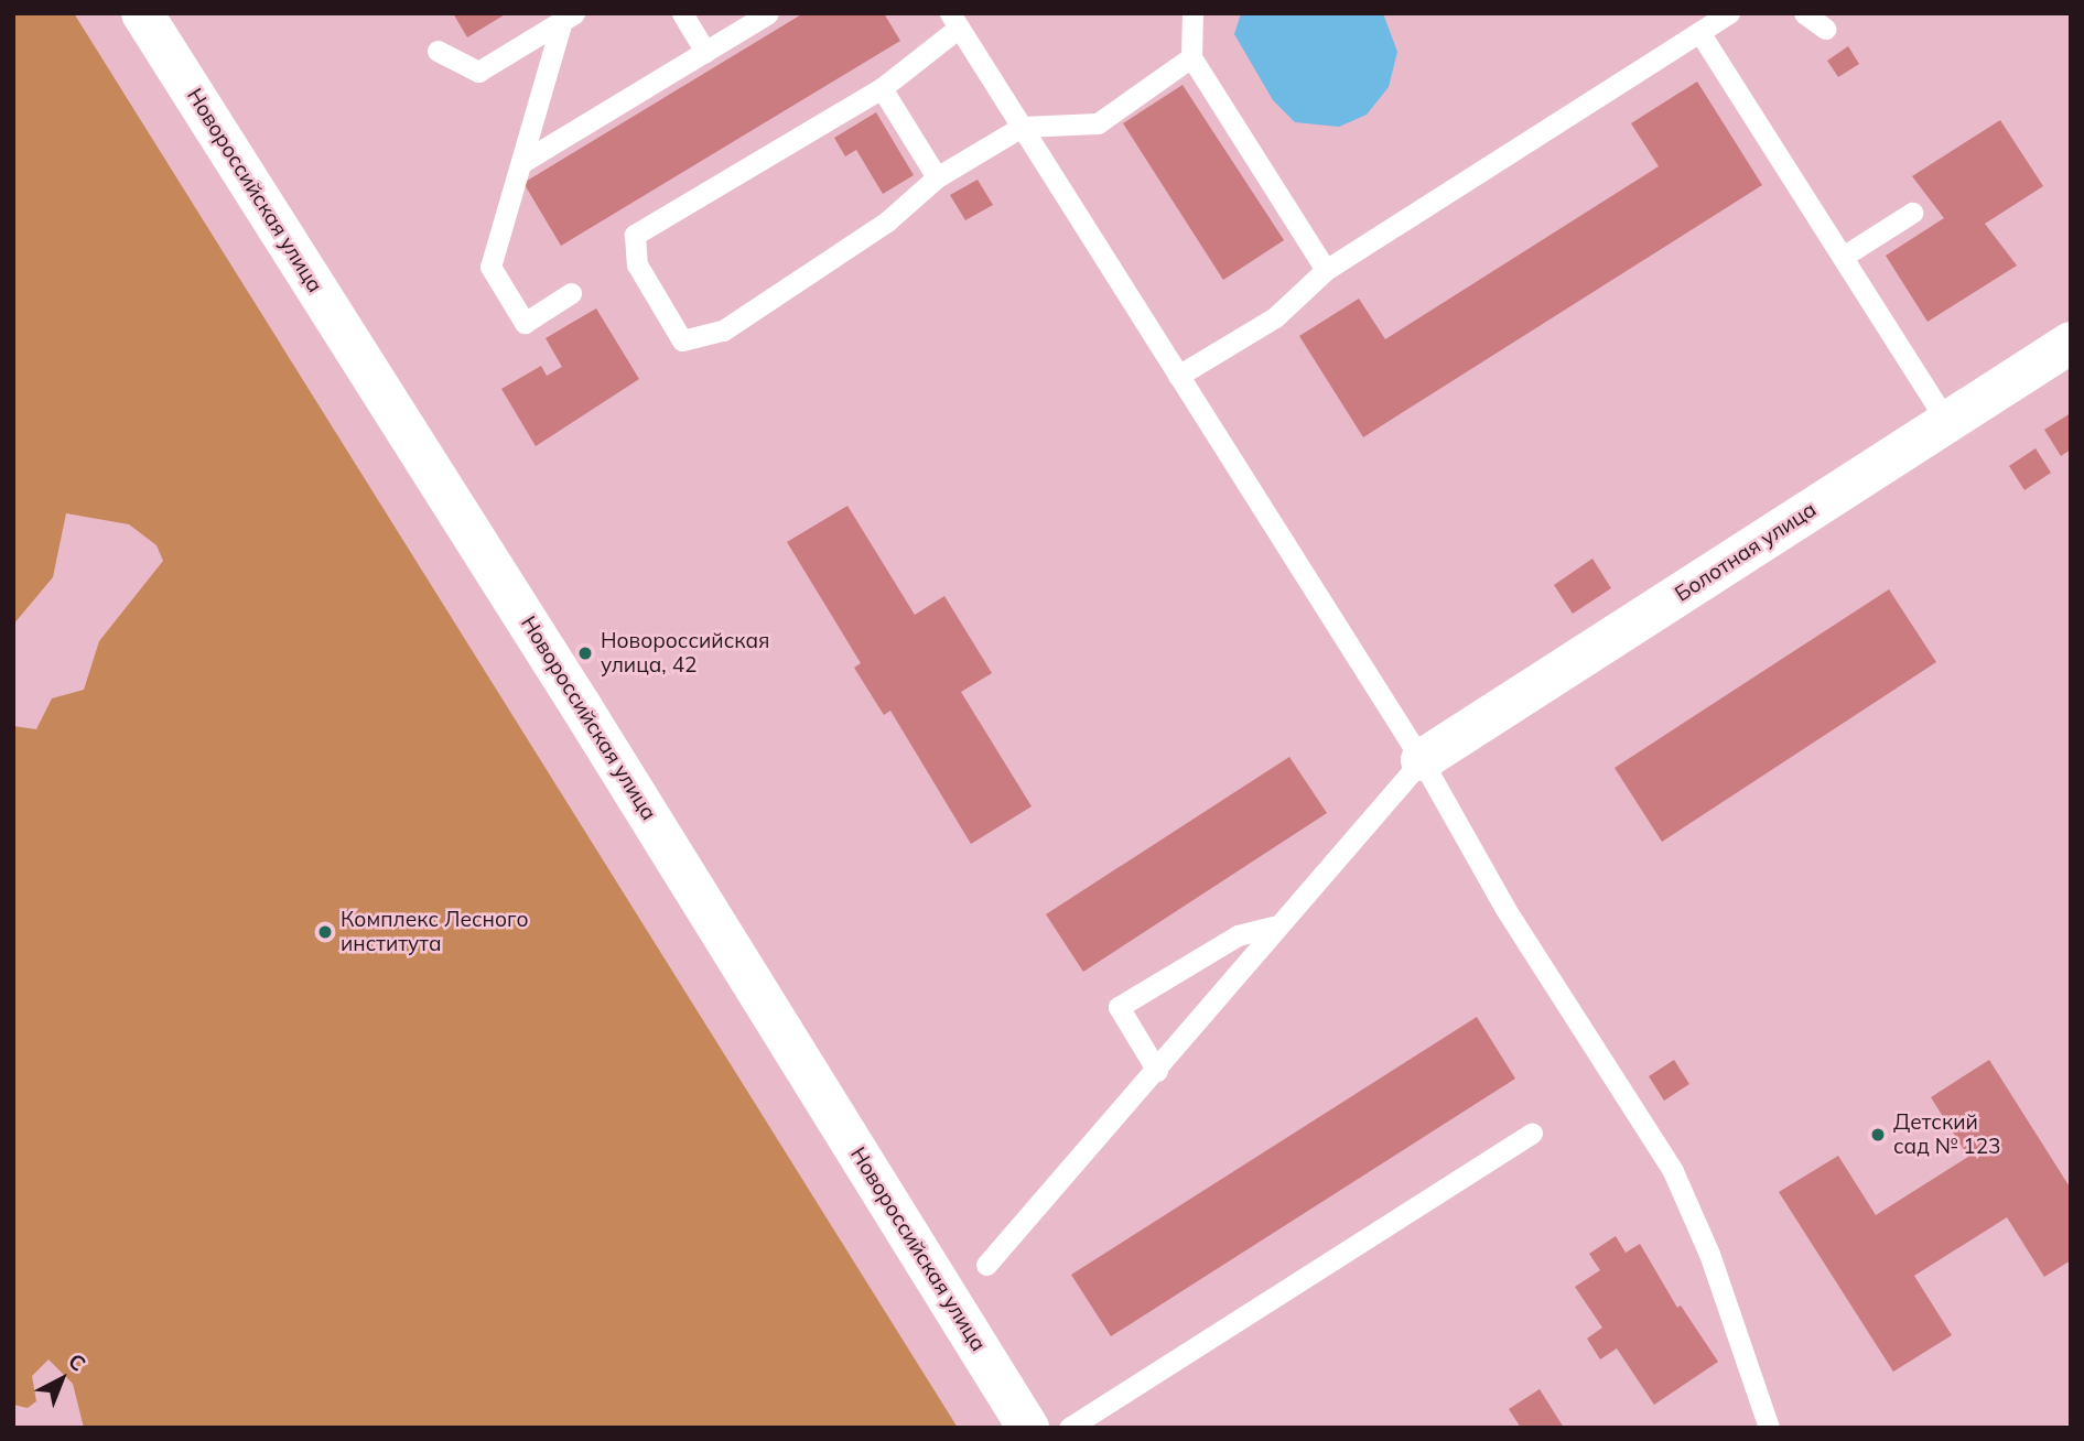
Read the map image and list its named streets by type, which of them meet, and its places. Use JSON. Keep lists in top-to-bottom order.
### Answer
{
  "streets": {
    "main road": ["Новороссийская улица", "Болотная улица"]
  },
  "places": ["Новороссийская улица, 42", "Комплекс Лесного института", "Детский сад № 123"],
  "north": "top right"
}
